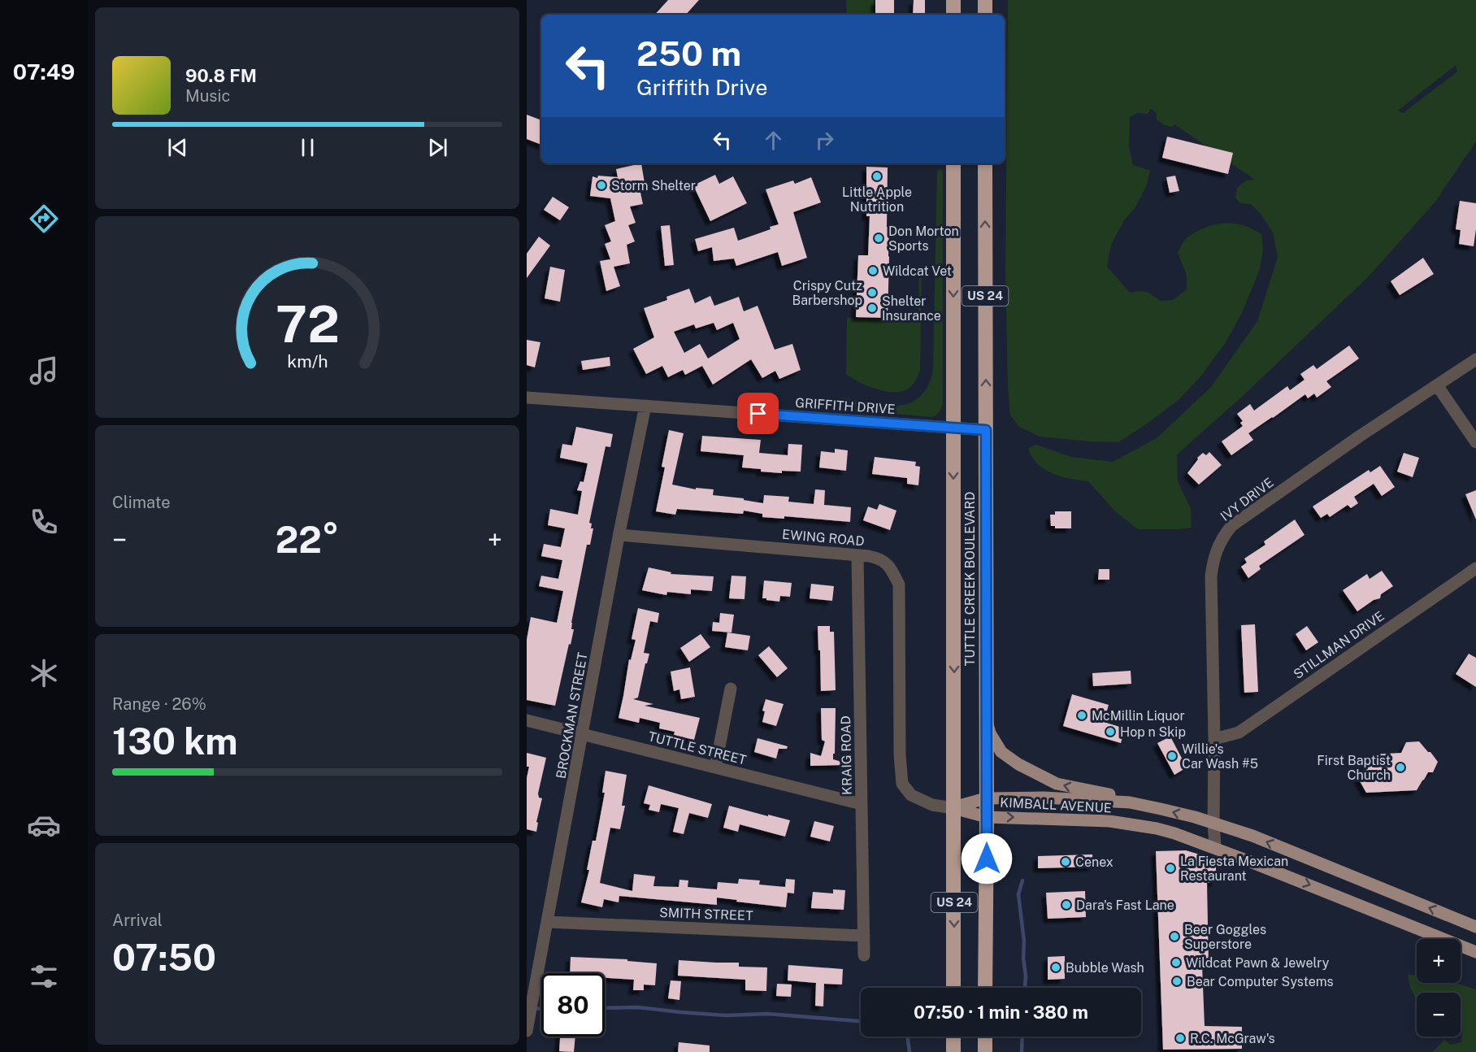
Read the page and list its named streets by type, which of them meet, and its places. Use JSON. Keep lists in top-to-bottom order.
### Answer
{
  "streets": {
    "highway": ["US 24", "TUTTLE CREEK BOULEVARD"],
    "main road": ["KIMBALL AVENUE"],
    "street": [
      "GRIFFITH DRIVE",
      "IVY DRIVE",
      "EWING ROAD",
      "STILLMAN DRIVE",
      "BROCKMAN STREET",
      "TUTTLE STREET",
      "KRAIG ROAD",
      "SMITH STREET"
    ]
  },
  "crossings": [
    ["GRIFFITH DRIVE", "TUTTLE CREEK BOULEVARD"],
    ["GRIFFITH DRIVE", "BROCKMAN STREET"],
    ["IVY DRIVE", "STILLMAN DRIVE"],
    ["IVY DRIVE", "KIMBALL AVENUE"],
    ["EWING ROAD", "TUTTLE CREEK BOULEVARD"],
    ["EWING ROAD", "BROCKMAN STREET"],
    ["EWING ROAD", "KRAIG ROAD"],
    ["EWING ROAD", "KIMBALL AVENUE"],
    ["TUTTLE CREEK BOULEVARD", "KIMBALL AVENUE"],
    ["BROCKMAN STREET", "TUTTLE STREET"],
    ["BROCKMAN STREET", "SMITH STREET"],
    ["TUTTLE STREET", "KRAIG ROAD"],
    ["KRAIG ROAD", "SMITH STREET"]
  ],
  "places": [
    "Little Apple Nutrition",
    "Storm Shelter",
    "Don Morton Sports",
    "Wildcat Vet",
    "Crispy Cutz Barbershop",
    "Shelter Insurance",
    "McMillin Liquor",
    "Hop n Skip",
    "Willie's Car Wash #5",
    "First Baptist Church",
    "Cenex",
    "La Fiesta Mexican Restaurant",
    "Dara's Fast Lane",
    "Beer Goggles Superstore",
    "Wildcat Pawn & Jewelry",
    "Bubble Wash",
    "Bear Computer Systems",
    "R.C. McGraw's"
  ],
  "page": {
    "tabs": "07:49",
    "turn": ["250 m", "Griffith Drive"],
    "song": ["90.8 FM", "Music"],
    "tile": [
      "Climate",
      ["Range · 26%", "130 km"],
      ["Arrival", "07:50"]
    ],
    "heat": ["−", "22°", "+"],
    "map_buttons": ["+", "−"],
    "limit": "80",
    "trip": "07:50 · 1 min · 380 m",
    "gauge": ["72", "km/h"]
  }
}
